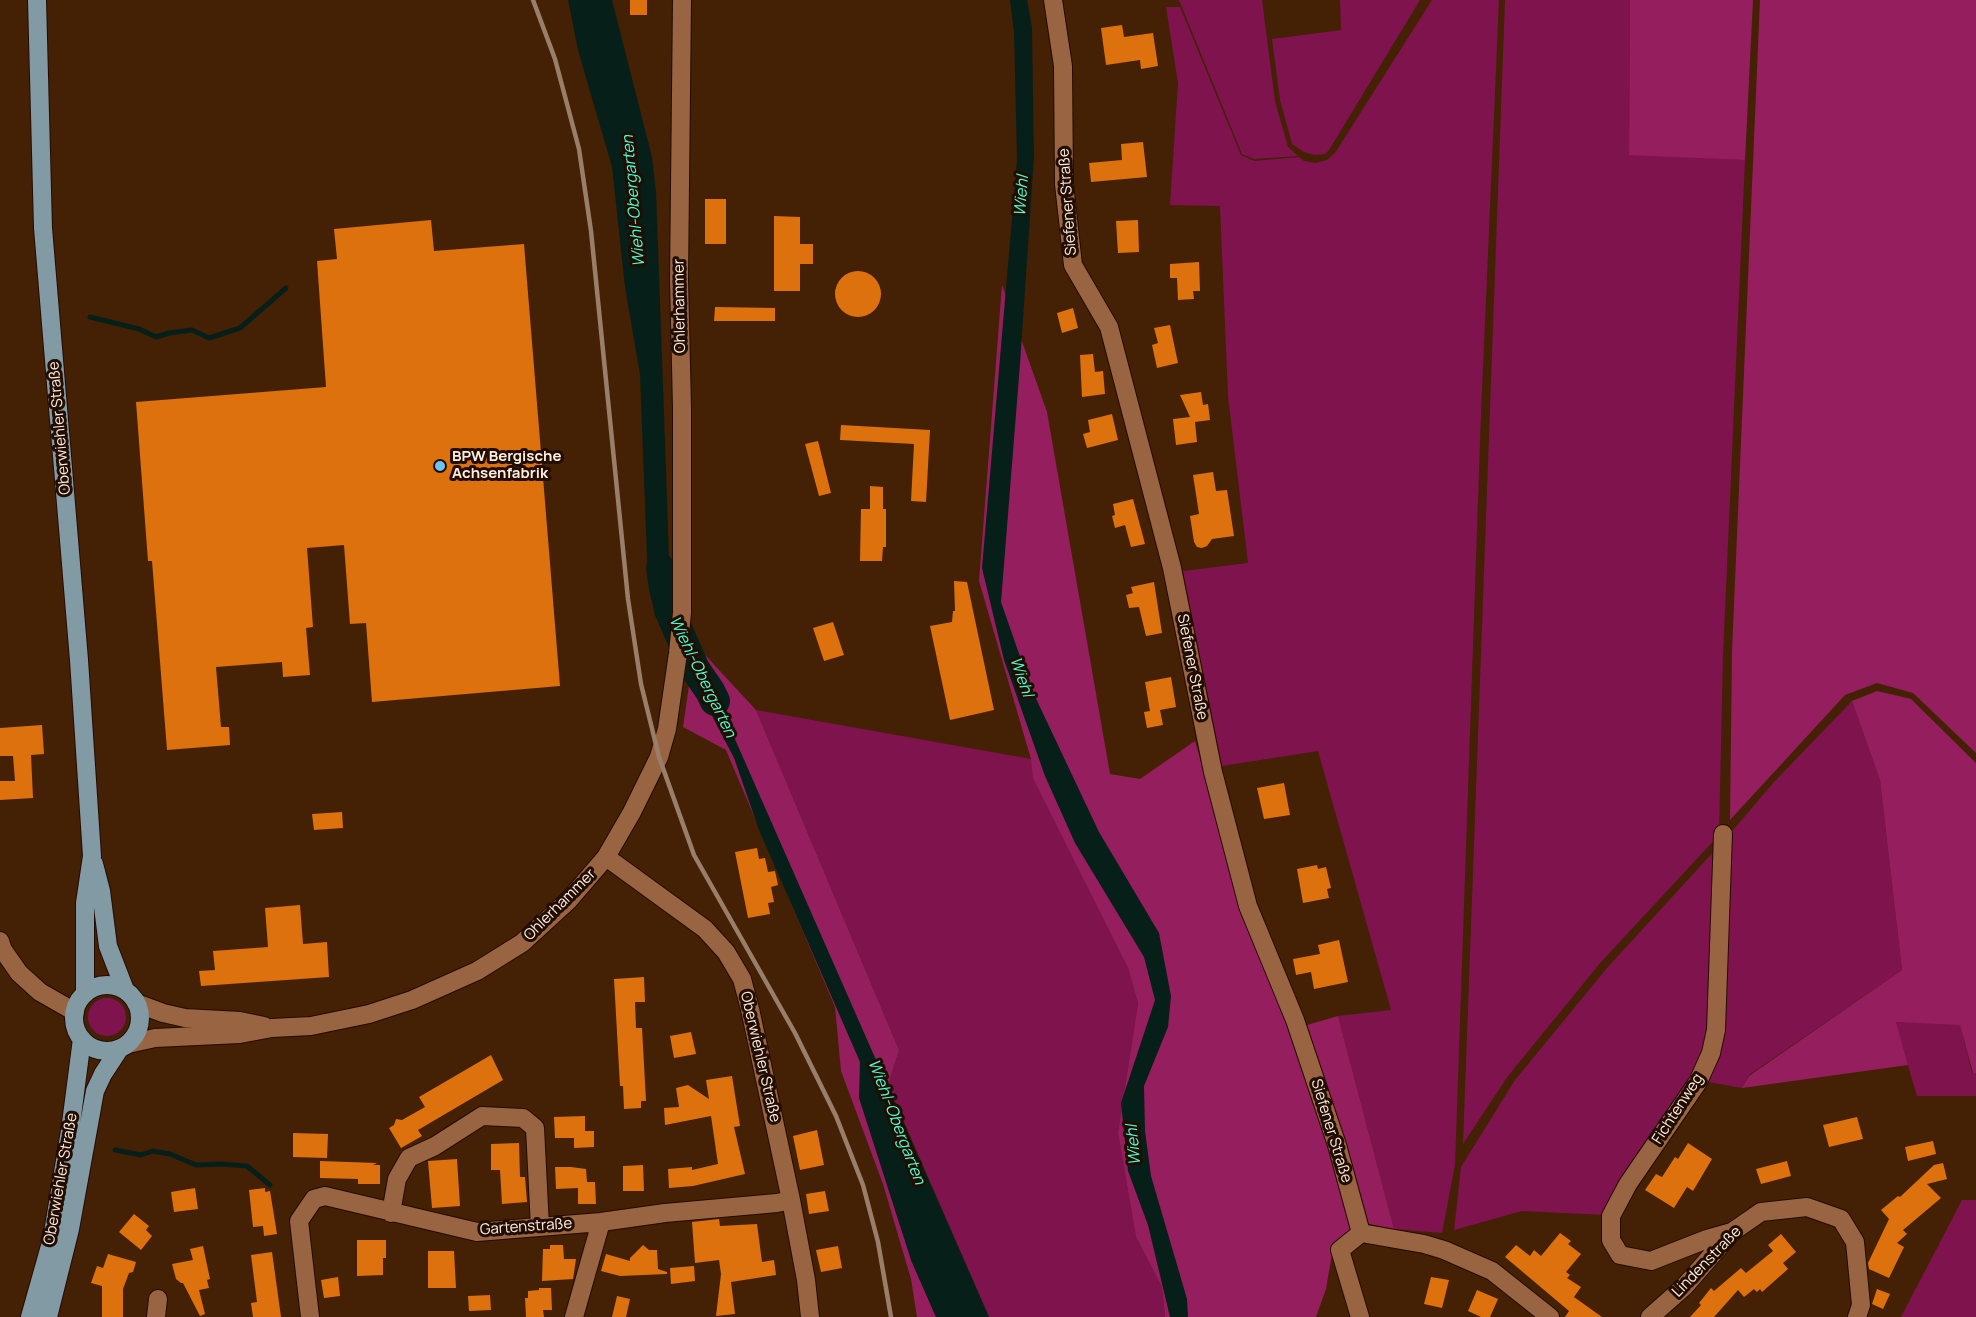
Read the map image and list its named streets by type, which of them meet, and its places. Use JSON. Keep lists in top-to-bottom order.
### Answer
{
  "streets": {
    "main road": ["Oberwiehler Straße"],
    "street": [
      "Siefener Straße",
      "Ohlerhammer",
      "Fichtenweg",
      "Gartenstraße",
      "Lindenstraße"
    ]
  },
  "crossings": [
    ["Ohlerhammer", "Oberwiehler Straße"],
    ["Oberwiehler Straße", "Gartenstraße"],
    ["Fichtenweg", "Lindenstraße"]
  ],
  "water": ["Wiehl", "Wiehl-Obergarten"],
  "places": ["BPW Bergische Achsenfabrik"]
}
